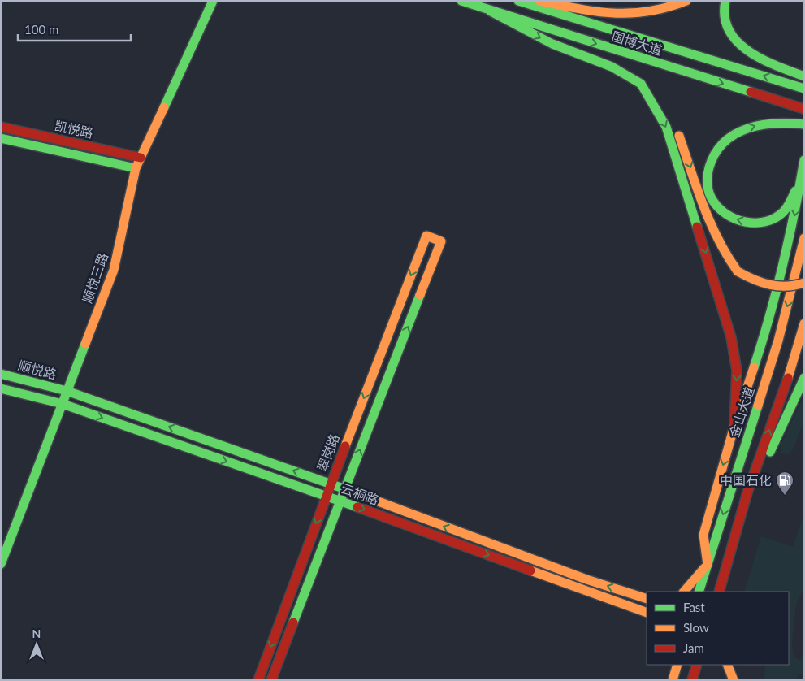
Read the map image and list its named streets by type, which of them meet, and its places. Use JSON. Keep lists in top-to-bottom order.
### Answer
{
  "streets": {
    "main road": [
      "国博大道",
      "凯悦路",
      "顺悦三路",
      "顺悦路",
      "金山大道",
      "翠岗路",
      "云桐路"
    ]
  },
  "crossings": [
    ["凯悦路", "顺悦三路"],
    ["顺悦三路", "顺悦路"],
    ["顺悦三路", "云桐路"],
    ["顺悦路", "云桐路"],
    ["翠岗路", "云桐路"]
  ],
  "places": {
    "fuel station": ["中国石化"]
  },
  "legend": ["Fast", "Slow", "Jam"],
  "scale_bar": "100 m",
  "north": "top"
}
